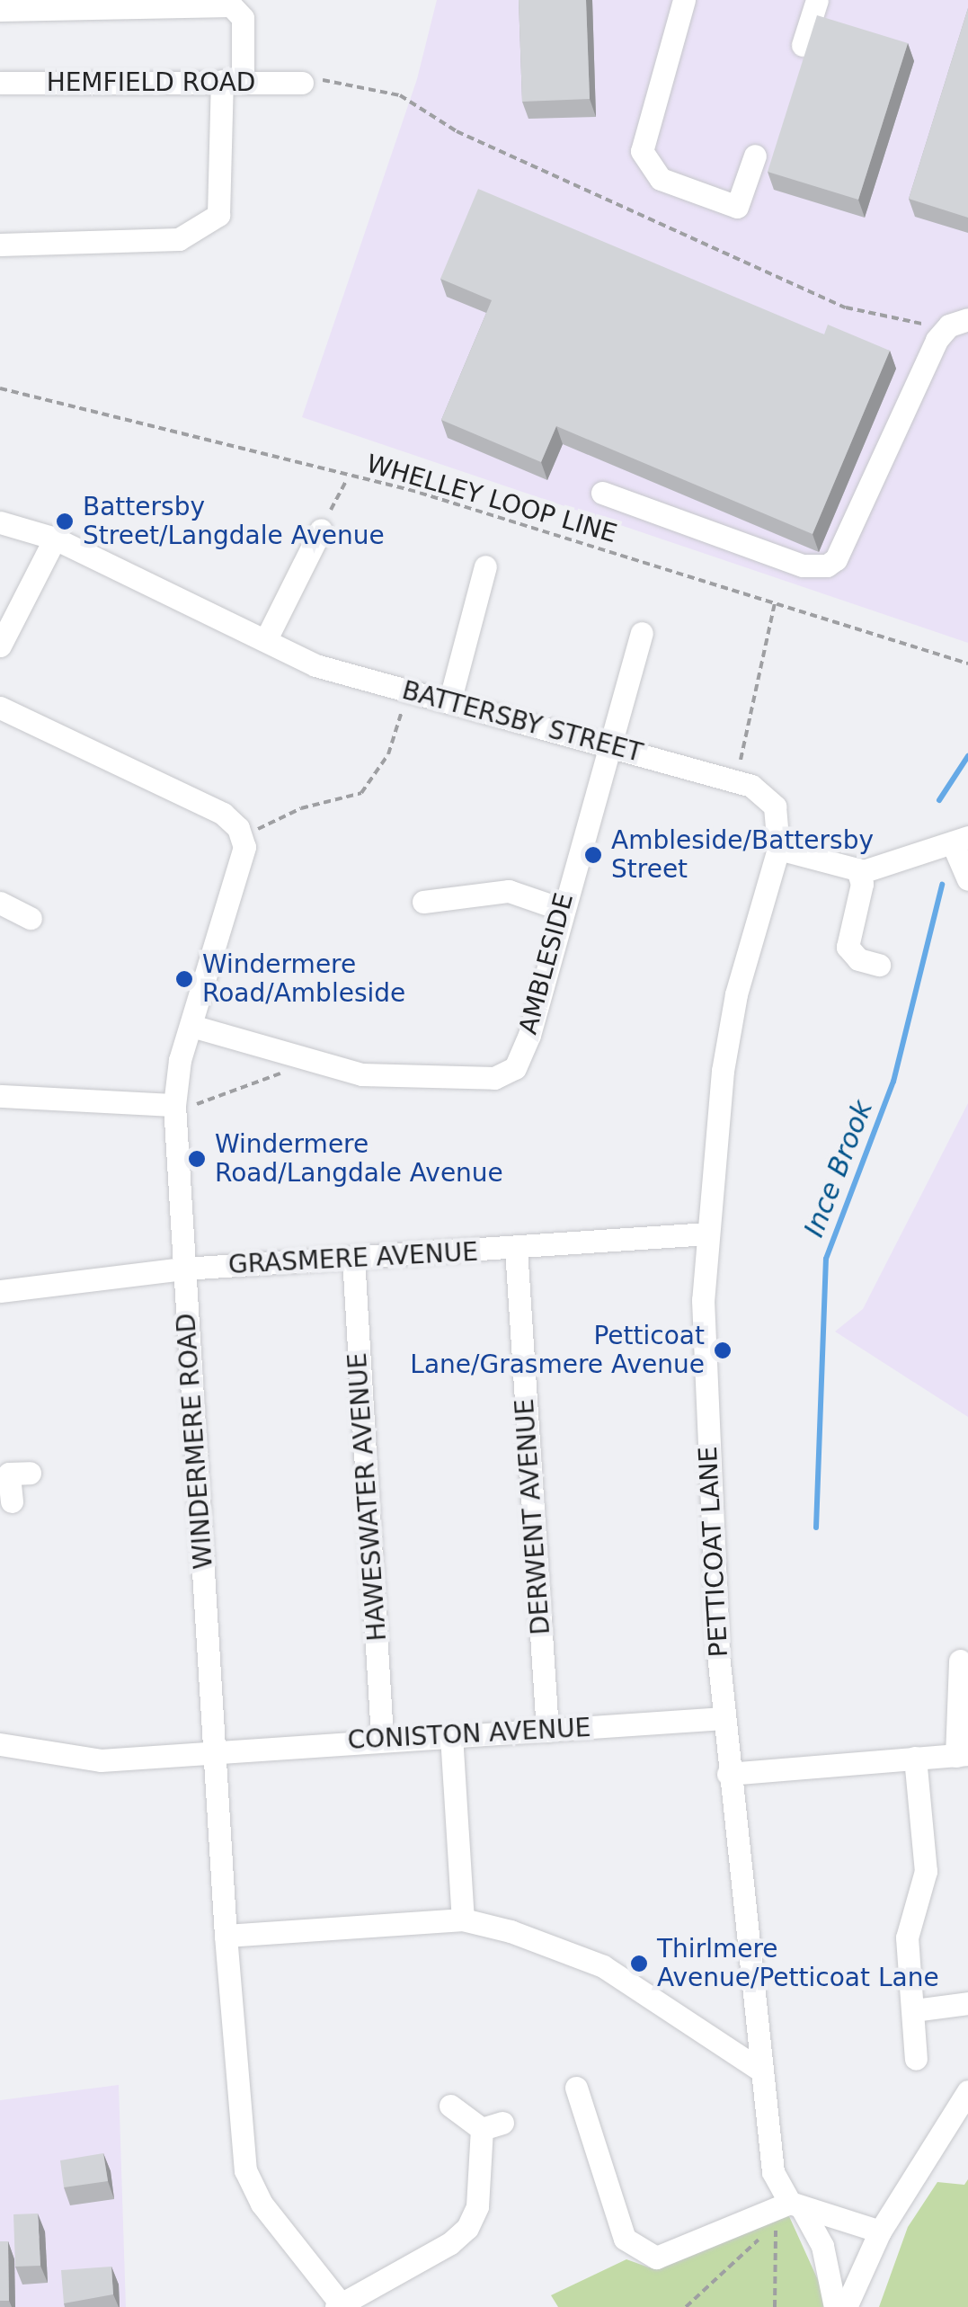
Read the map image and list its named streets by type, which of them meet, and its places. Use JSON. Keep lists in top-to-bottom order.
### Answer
{
  "streets": {
    "street": [
      "HEMFIELD ROAD",
      "BATTERSBY STREET",
      "AMBLESIDE",
      "GRASMERE AVENUE",
      "WINDERMERE ROAD",
      "HAWESWATER AVENUE",
      "DERWENT AVENUE",
      "PETTICOAT LANE",
      "CONISTON AVENUE"
    ],
    "path": ["WHELLEY LOOP LINE"]
  },
  "crossings": [
    ["BATTERSBY STREET", "AMBLESIDE"],
    ["BATTERSBY STREET", "PETTICOAT LANE"],
    ["AMBLESIDE", "WINDERMERE ROAD"],
    ["GRASMERE AVENUE", "WINDERMERE ROAD"],
    ["GRASMERE AVENUE", "HAWESWATER AVENUE"],
    ["GRASMERE AVENUE", "DERWENT AVENUE"],
    ["GRASMERE AVENUE", "PETTICOAT LANE"],
    ["WINDERMERE ROAD", "CONISTON AVENUE"],
    ["HAWESWATER AVENUE", "CONISTON AVENUE"],
    ["DERWENT AVENUE", "CONISTON AVENUE"],
    ["PETTICOAT LANE", "CONISTON AVENUE"]
  ],
  "water": ["Ince Brook"],
  "places": [
    "Battersby Street/Langdale Avenue",
    "Ambleside/Battersby Street",
    "Windermere Road/Ambleside",
    "Windermere Road/Langdale Avenue",
    "Petticoat Lane/Grasmere Avenue",
    "Thirlmere Avenue/Petticoat Lane"
  ]
}
